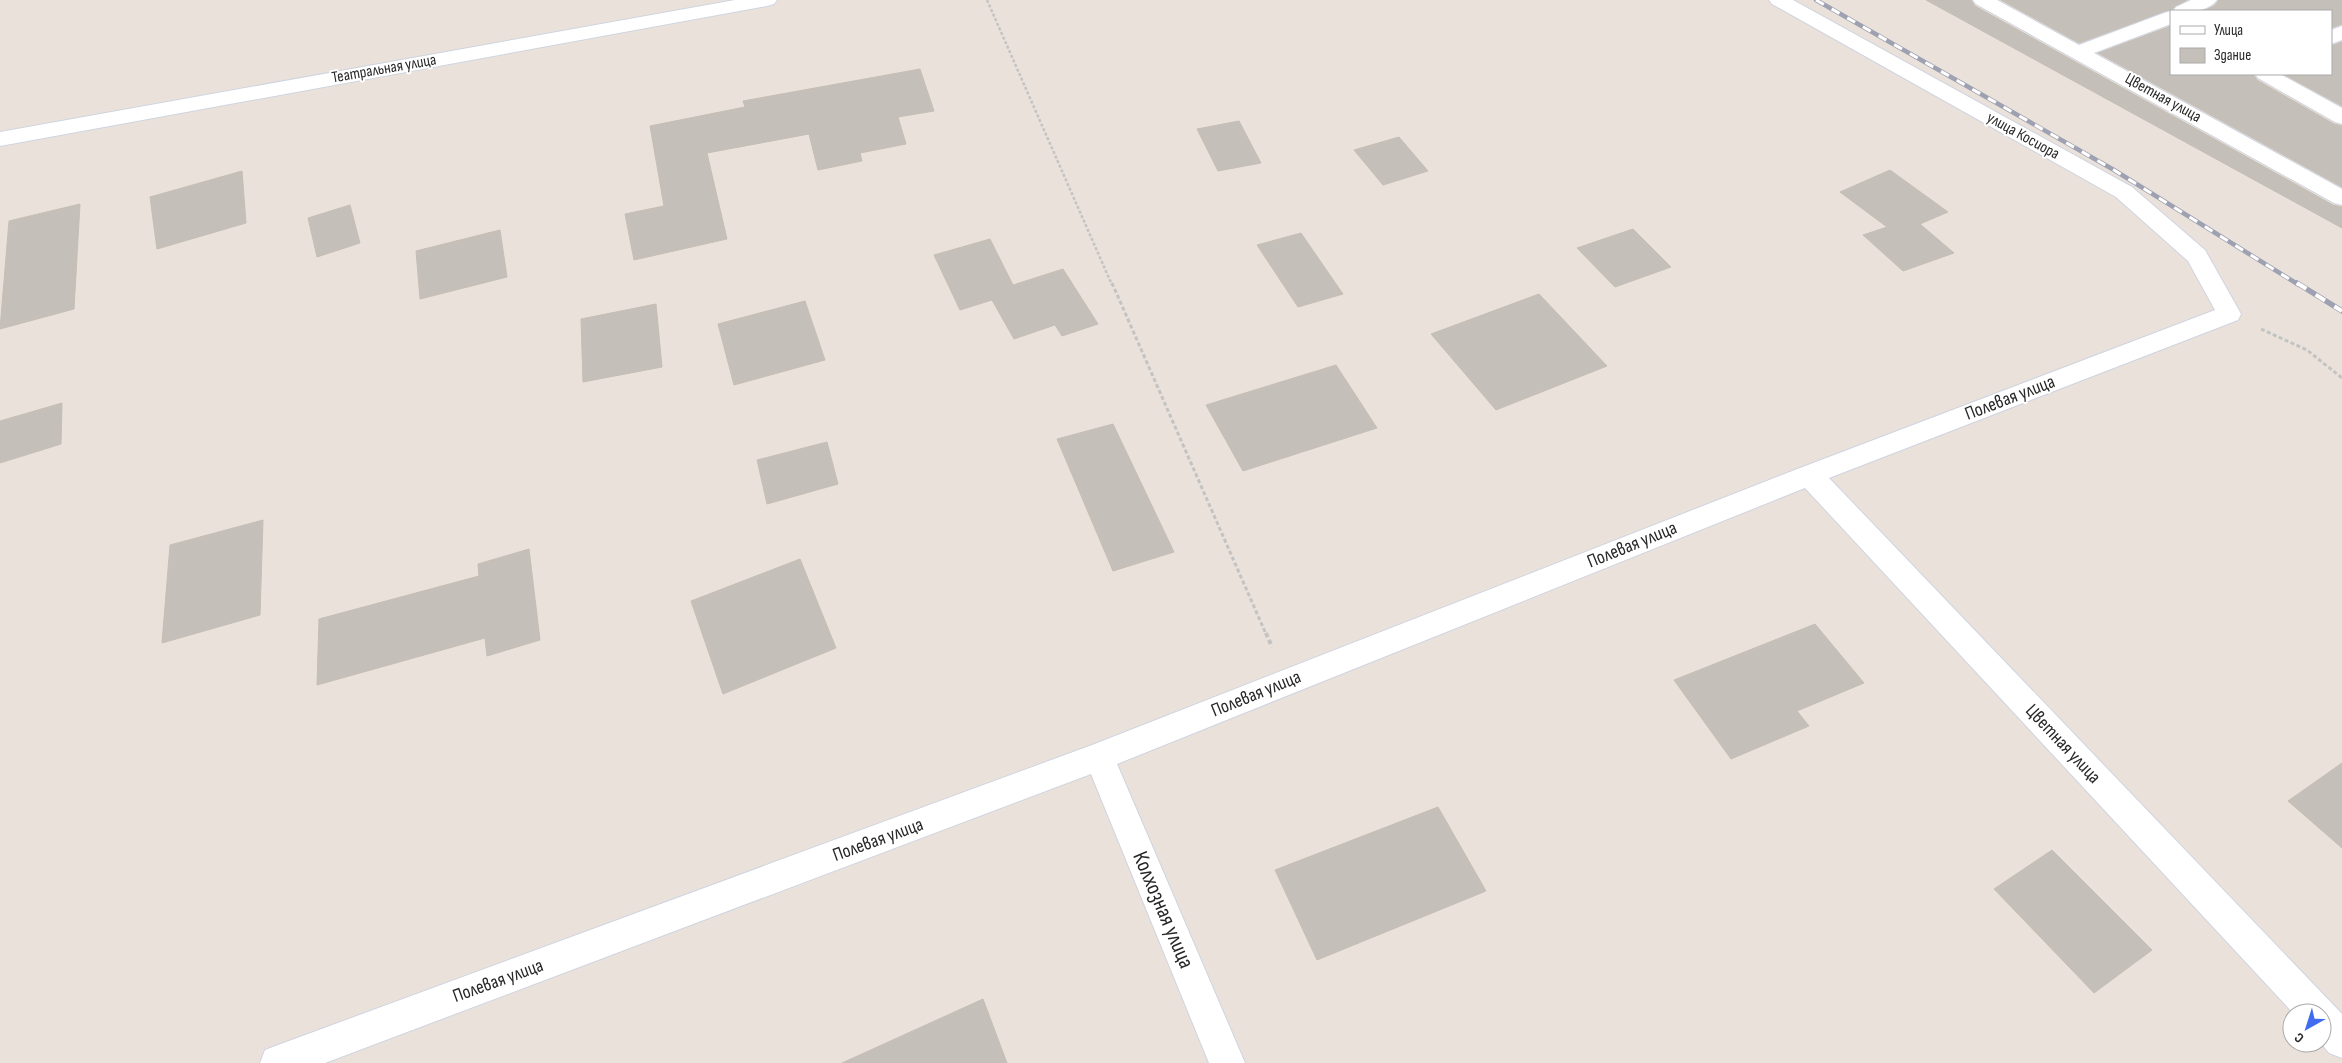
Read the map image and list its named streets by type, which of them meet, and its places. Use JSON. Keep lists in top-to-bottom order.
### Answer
{
  "streets": {
    "street": [
      "Театральная улица",
      "Цветная улица",
      "улица Косиора",
      "Полевая улица",
      "Колхозная улица"
    ]
  },
  "crossings": [
    ["Цветная улица", "Полевая улица"],
    ["улица Косиора", "Полевая улица"],
    ["Полевая улица", "Колхозная улица"]
  ],
  "legend": ["Улица", "Здание"],
  "north": "bottom left"
}
